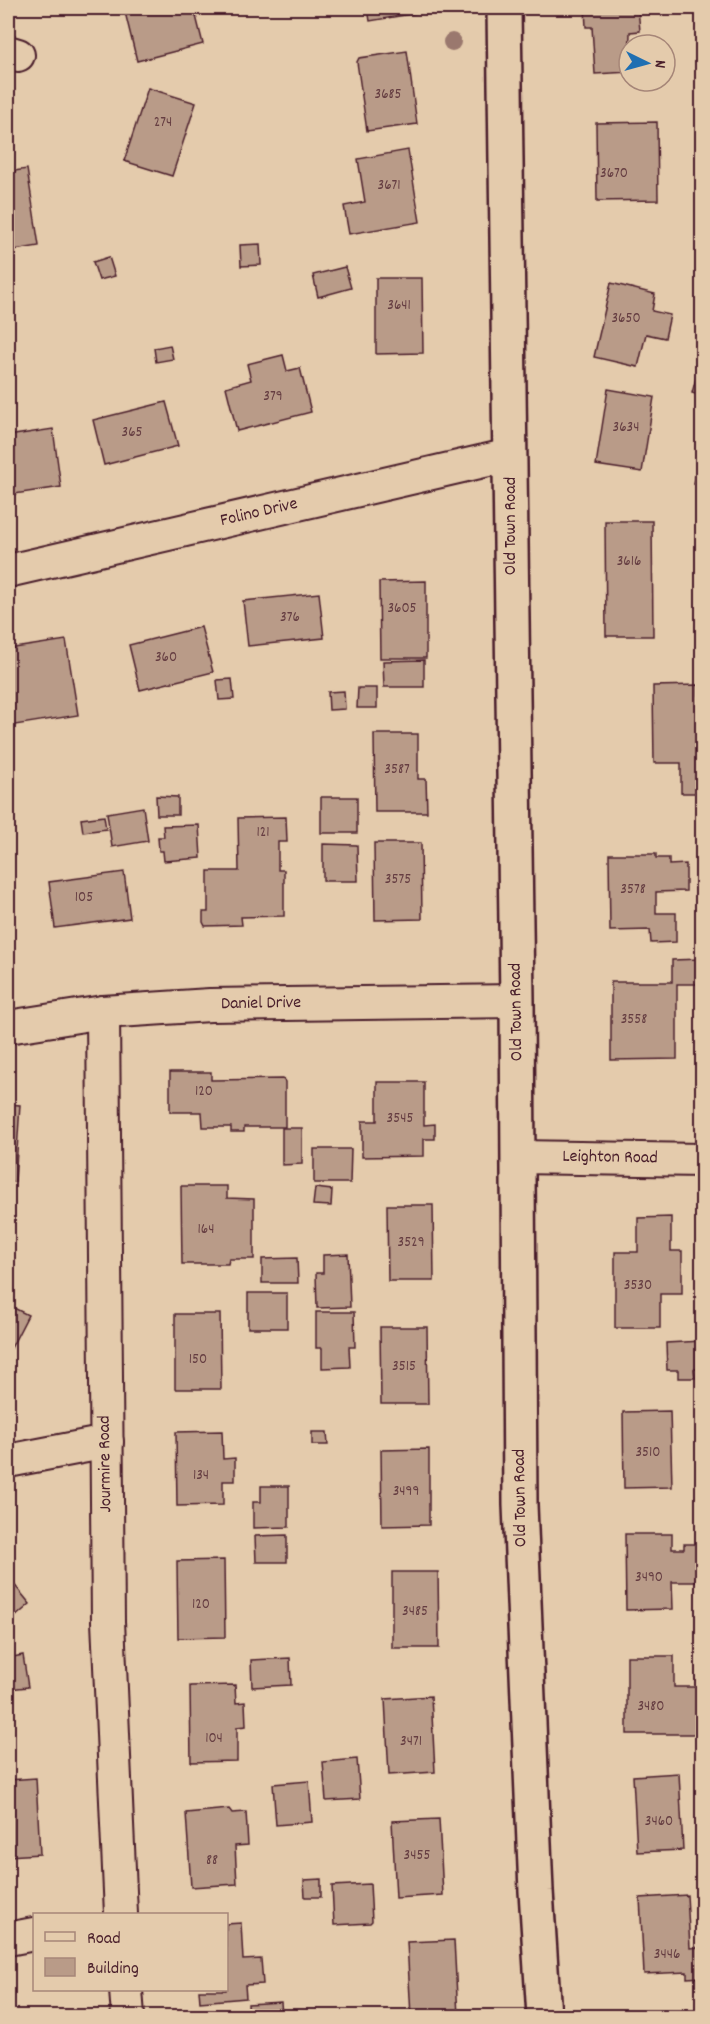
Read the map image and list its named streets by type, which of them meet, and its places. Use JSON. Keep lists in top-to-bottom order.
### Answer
{
  "streets": {
    "main road": ["Old Town Road"],
    "street": [
      "Folino Drive",
      "Daniel Drive",
      "Leighton Road",
      "Jourmire Road"
    ]
  },
  "crossings": [
    ["Folino Drive", "Old Town Road"],
    ["Old Town Road", "Daniel Drive"],
    ["Old Town Road", "Leighton Road"],
    ["Daniel Drive", "Jourmire Road"]
  ],
  "house_numbers": [
    "3685",
    "274",
    "3670",
    "3671",
    "3641",
    "3650",
    "379",
    "3634",
    "365",
    "3616",
    "3605",
    "376",
    "360",
    "3587",
    "121",
    "3575",
    "3578",
    "105",
    "3558",
    "120",
    "3545",
    "164",
    "3529",
    "3530",
    "150",
    "3515",
    "3510",
    "134",
    "3499",
    "3490",
    "120",
    "3485",
    "3480",
    "104",
    "3471",
    "3460",
    "3455",
    "88",
    "3446"
  ],
  "legend": ["Road", "Building"],
  "north": "right"
}
